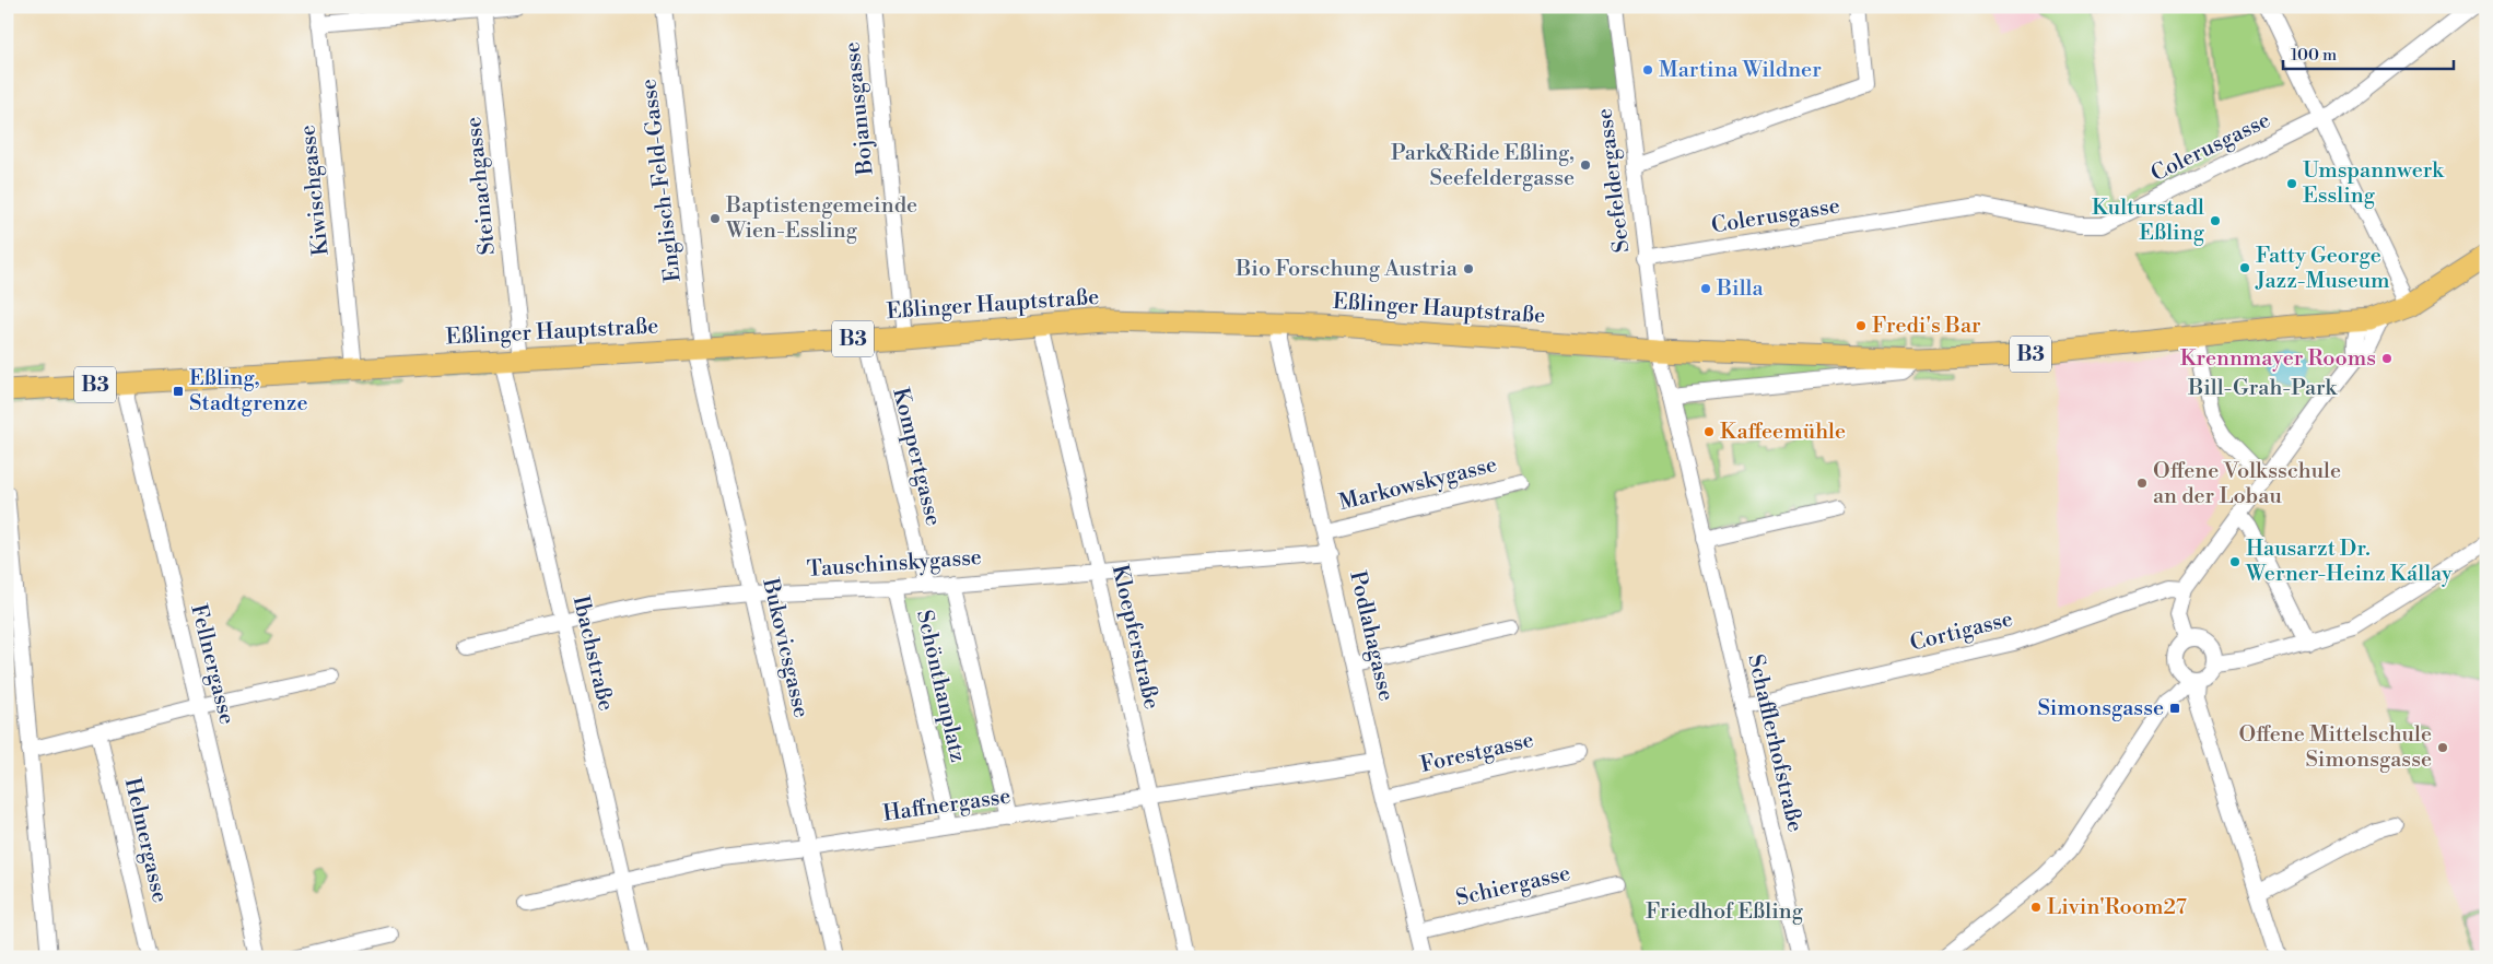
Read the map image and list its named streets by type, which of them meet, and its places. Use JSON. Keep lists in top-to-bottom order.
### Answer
{
  "streets": {
    "main road": ["Eßlinger Hauptstraße", "B3"],
    "street": [
      "Bojanusgasse",
      "Colerusgasse",
      "Englisch-Feld-Gasse",
      "Seefeldergasse",
      "Steinachgasse",
      "Kiwischgasse",
      "Kompertgasse",
      "Markowskygasse",
      "Tauschinskygasse",
      "Cortigasse",
      "Podlahagasse",
      "Kloepferstraße",
      "Bukovicsgasse",
      "Ibachstraße",
      "Fellnergasse",
      "Schönthanplatz",
      "Schafflerhofstraße",
      "Forestgasse",
      "Haffnergasse",
      "Helmergasse",
      "Schiergasse"
    ]
  },
  "crossings": [
    ["Bojanusgasse", "Eßlinger Hauptstraße"],
    ["Colerusgasse", "Seefeldergasse"],
    ["Englisch-Feld-Gasse", "Eßlinger Hauptstraße"],
    ["Englisch-Feld-Gasse", "Bukovicsgasse"],
    ["Seefeldergasse", "Eßlinger Hauptstraße"],
    ["Seefeldergasse", "Schafflerhofstraße"],
    ["Steinachgasse", "Eßlinger Hauptstraße"],
    ["Steinachgasse", "Ibachstraße"],
    ["Kiwischgasse", "Eßlinger Hauptstraße"],
    ["Eßlinger Hauptstraße", "Kompertgasse"],
    ["Eßlinger Hauptstraße", "Podlahagasse"],
    ["Eßlinger Hauptstraße", "Kloepferstraße"],
    ["Eßlinger Hauptstraße", "Bukovicsgasse"],
    ["Eßlinger Hauptstraße", "Ibachstraße"],
    ["Eßlinger Hauptstraße", "Fellnergasse"],
    ["Eßlinger Hauptstraße", "Schafflerhofstraße"],
    ["Kompertgasse", "Tauschinskygasse"],
    ["Markowskygasse", "Podlahagasse"],
    ["Tauschinskygasse", "Podlahagasse"],
    ["Tauschinskygasse", "Kloepferstraße"],
    ["Tauschinskygasse", "Bukovicsgasse"],
    ["Tauschinskygasse", "Ibachstraße"],
    ["Tauschinskygasse", "Schönthanplatz"],
    ["Cortigasse", "Schafflerhofstraße"],
    ["Podlahagasse", "Forestgasse"],
    ["Podlahagasse", "Haffnergasse"],
    ["Podlahagasse", "Schiergasse"],
    ["Kloepferstraße", "Haffnergasse"],
    ["Bukovicsgasse", "Haffnergasse"],
    ["Ibachstraße", "Haffnergasse"],
    ["Schönthanplatz", "Haffnergasse"]
  ],
  "parks": ["Bill-Grah-Park", "Friedhof Eßling"],
  "places": {
    "other": [
      "Martina Wildner",
      "Park&Ride Eßling, Seefeldergasse",
      "Umspannwerk Essling",
      "Baptistengemeinde Wien-Essling",
      "Kulturstadl Eßling",
      "Fatty George Jazz-Museum",
      "Bio Forschung Austria",
      "Billa",
      "Fredi's Bar",
      "Krennmayer Rooms",
      "Kaffeemühle",
      "Offene Volksschule an der Lobau",
      "Hausarzt Dr. Werner-Heinz Kállay",
      "Offene Mittelschule Simonsgasse",
      "Livin'Room27"
    ],
    "transit": ["Eßling, Stadtgrenze", "Simonsgasse"]
  },
  "scale_bar": "100 m"
}
